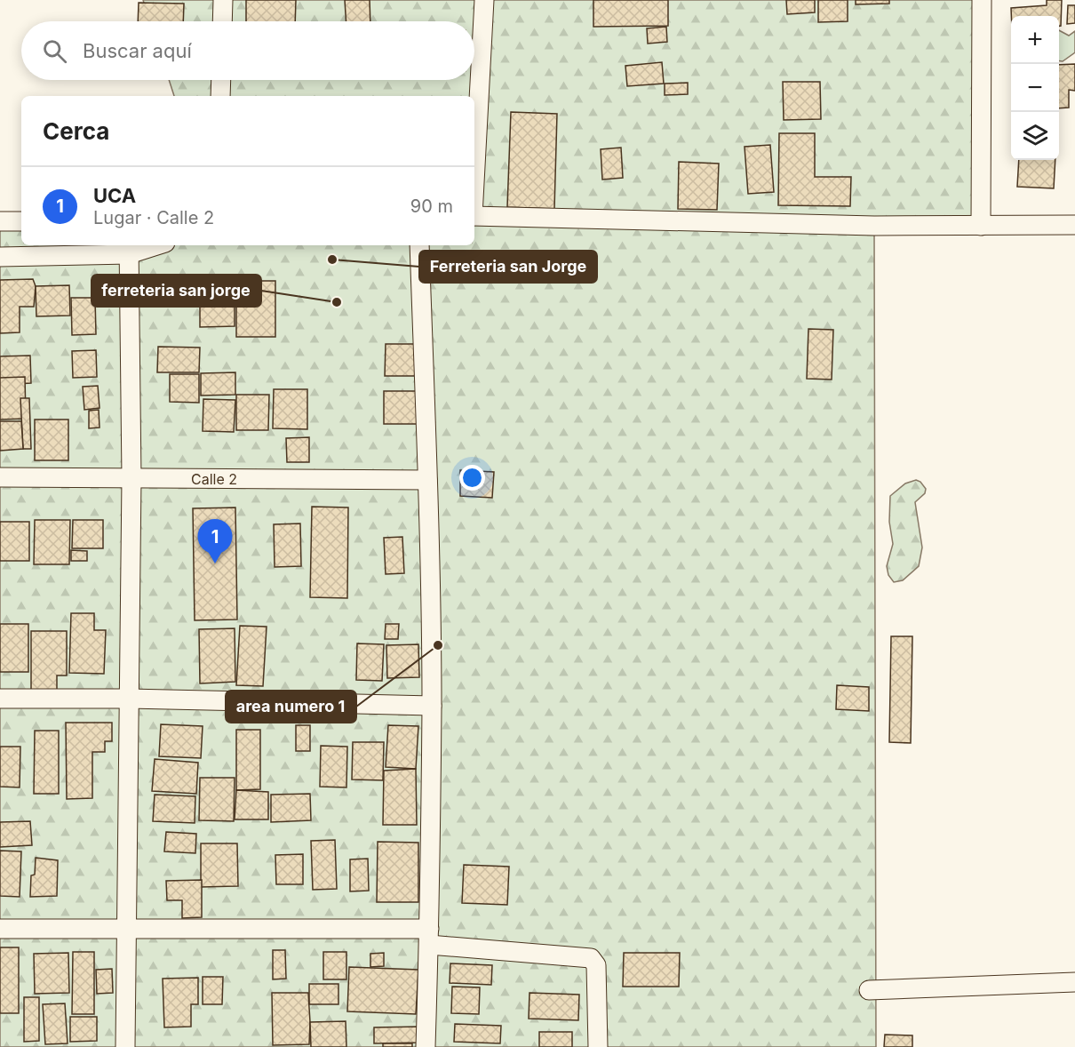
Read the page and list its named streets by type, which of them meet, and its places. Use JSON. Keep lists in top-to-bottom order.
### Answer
{
  "streets": {
    "street": ["Calle 2"]
  },
  "places": ["Ferreteria san Jorge", "ferreteria san jorge", "area numero 1"],
  "page": {
    "map_buttons": ["+", "−"],
    "search": "Buscar aquí",
    "heading": "Cerca",
    "list": [
      {
        "mark": "1",
        "name": "UCA",
        "note": "Lugar · Calle 2",
        "value": "90 m"
      }
    ],
    "pins": "1"
  }
}
